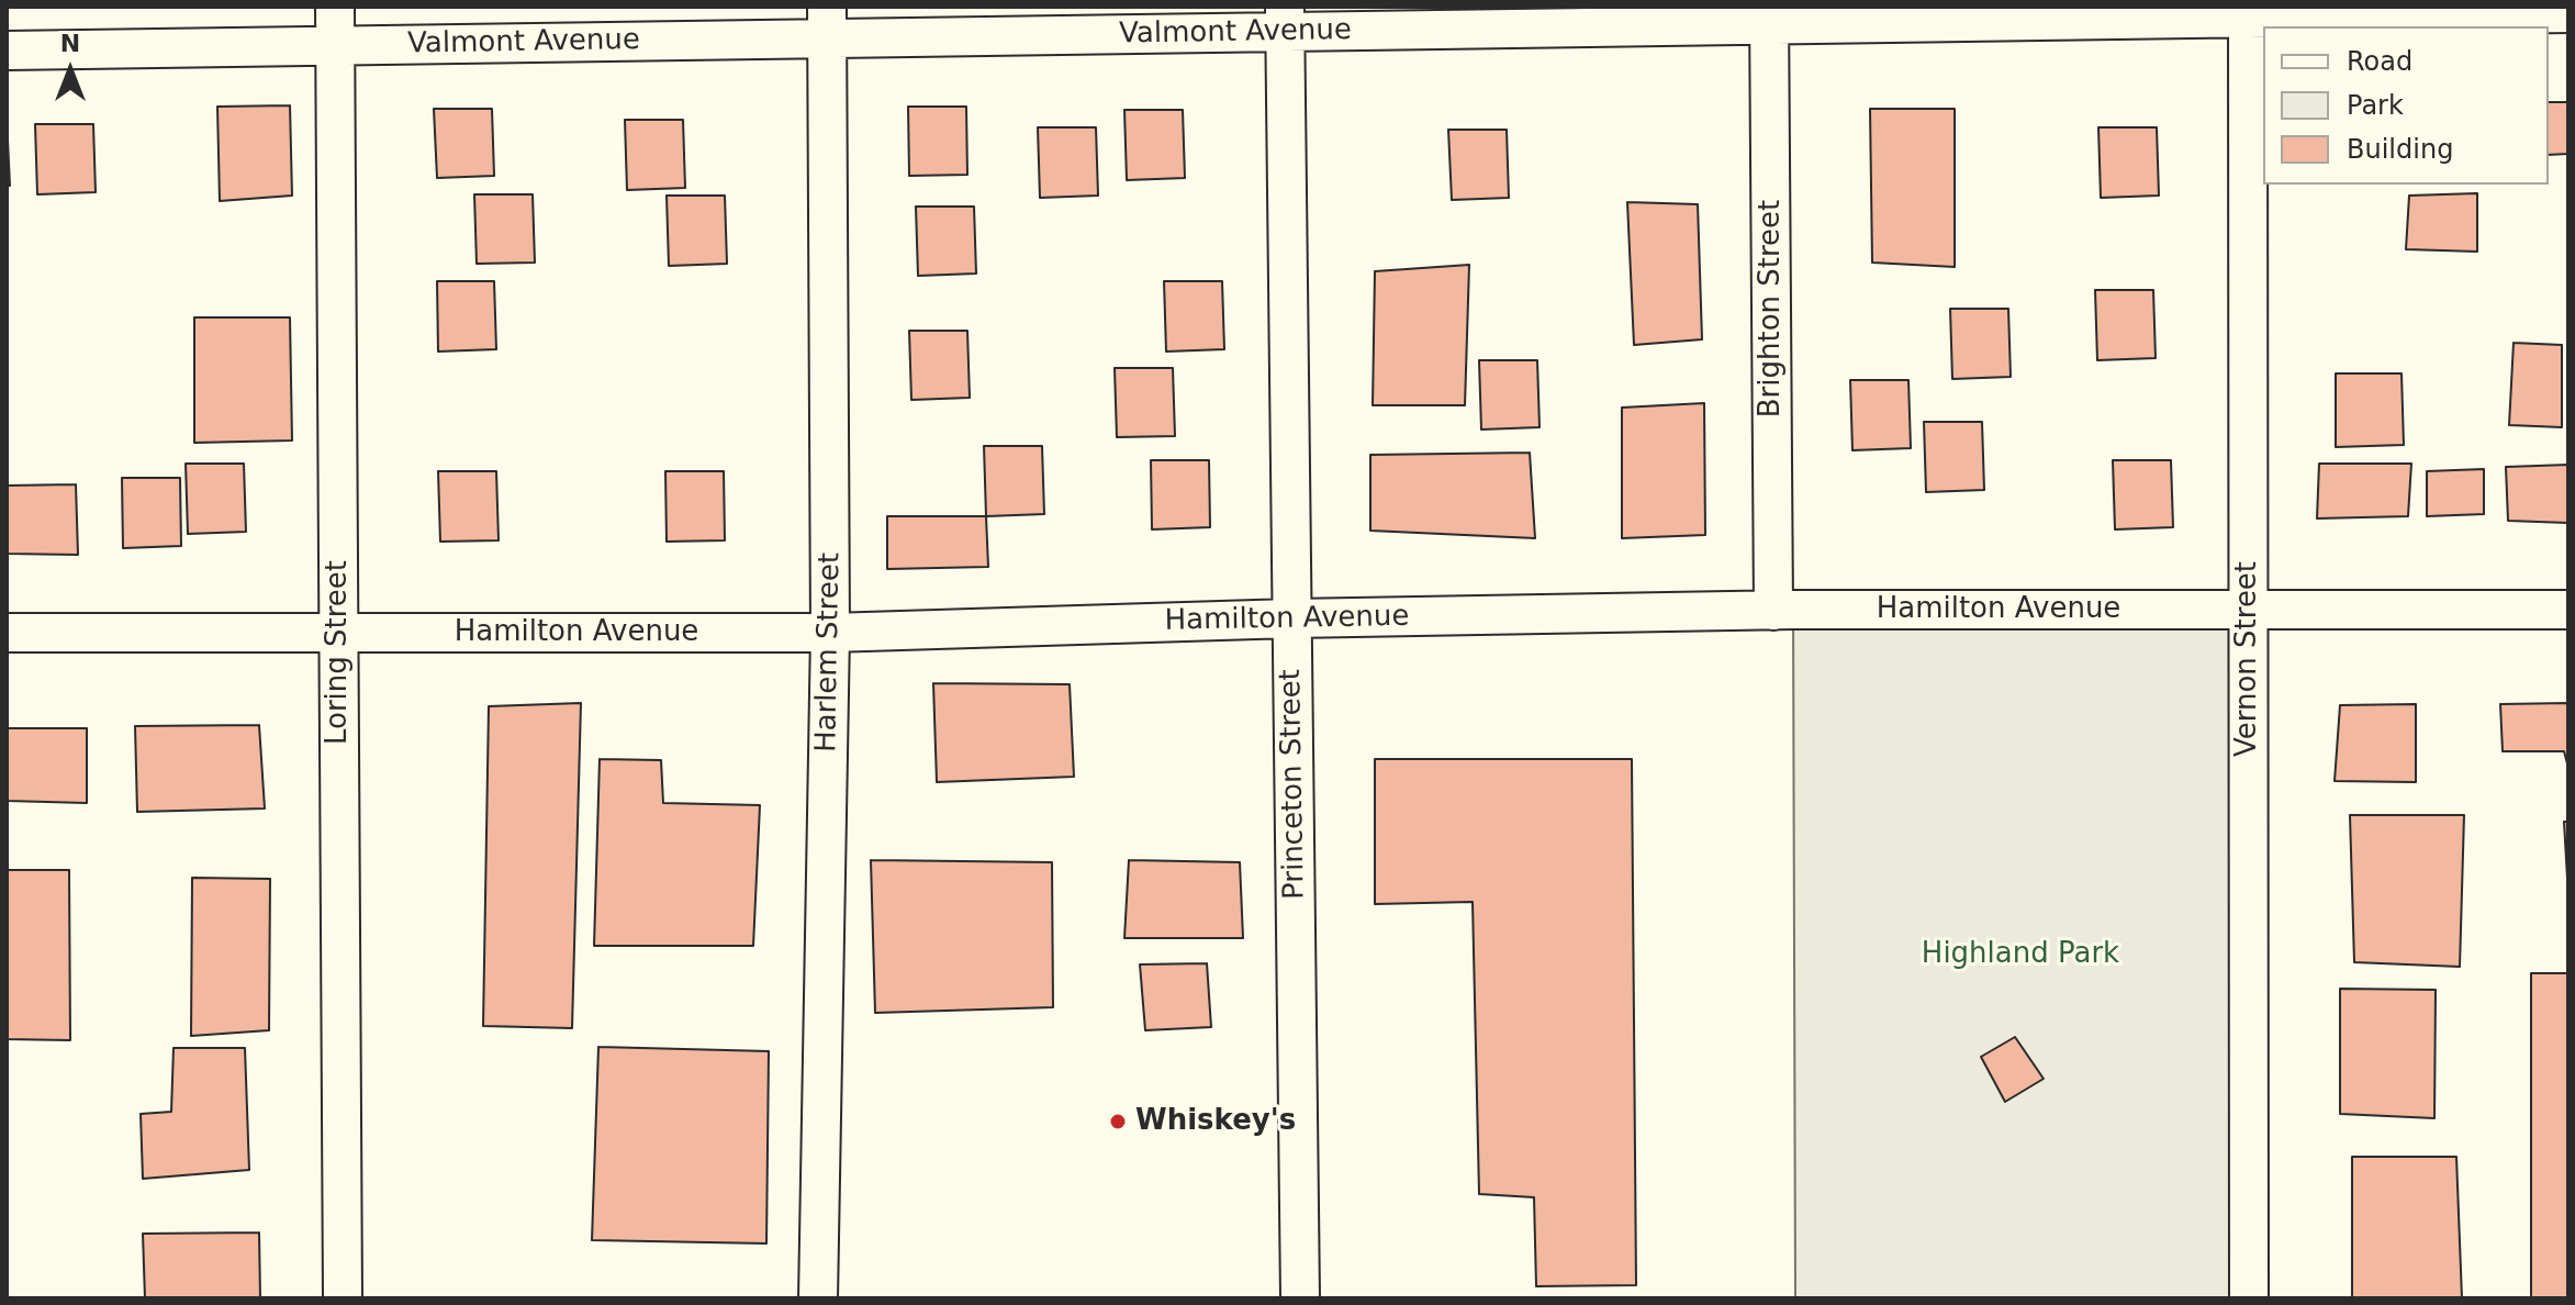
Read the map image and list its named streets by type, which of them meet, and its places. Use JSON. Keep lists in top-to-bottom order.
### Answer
{
  "streets": {
    "street": [
      "Valmont Avenue",
      "Brighton Street",
      "Hamilton Avenue",
      "Loring Street",
      "Harlem Street",
      "Vernon Street",
      "Princeton Street"
    ]
  },
  "crossings": [
    ["Valmont Avenue", "Brighton Street"],
    ["Valmont Avenue", "Loring Street"],
    ["Valmont Avenue", "Harlem Street"],
    ["Valmont Avenue", "Vernon Street"],
    ["Valmont Avenue", "Princeton Street"],
    ["Brighton Street", "Hamilton Avenue"],
    ["Hamilton Avenue", "Loring Street"],
    ["Hamilton Avenue", "Harlem Street"],
    ["Hamilton Avenue", "Vernon Street"],
    ["Hamilton Avenue", "Princeton Street"]
  ],
  "parks": ["Highland Park"],
  "places": ["Whiskey's"],
  "legend": ["Road", "Park", "Building"],
  "north": "top"
}
